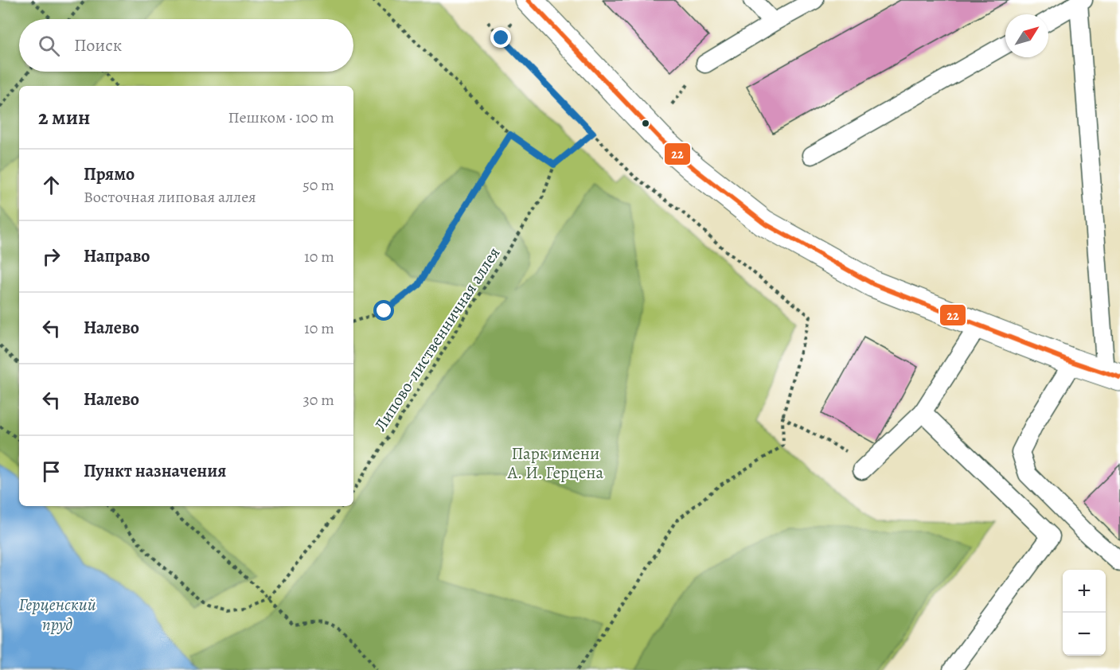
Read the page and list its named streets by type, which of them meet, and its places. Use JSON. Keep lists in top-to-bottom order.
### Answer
{
  "streets": {
    "path": ["Липово-лиственничная аллея"]
  },
  "water": ["Герценский пруд"],
  "parks": ["Парк имени А. И. Герцена"],
  "lines": ["transit line 22"],
  "north": "top right",
  "page": {
    "search": "Поиск",
    "heading": ["2 мин", "Пешком · 100 m"],
    "list": [
      ["Прямо", "Восточная липовая аллея", "50 m"],
      ["Направо", "10 m"],
      ["Налево", "10 m"],
      ["Налево", "30 m"],
      "Пункт назначения"
    ],
    "map_buttons": ["+", "−"]
  }
}
